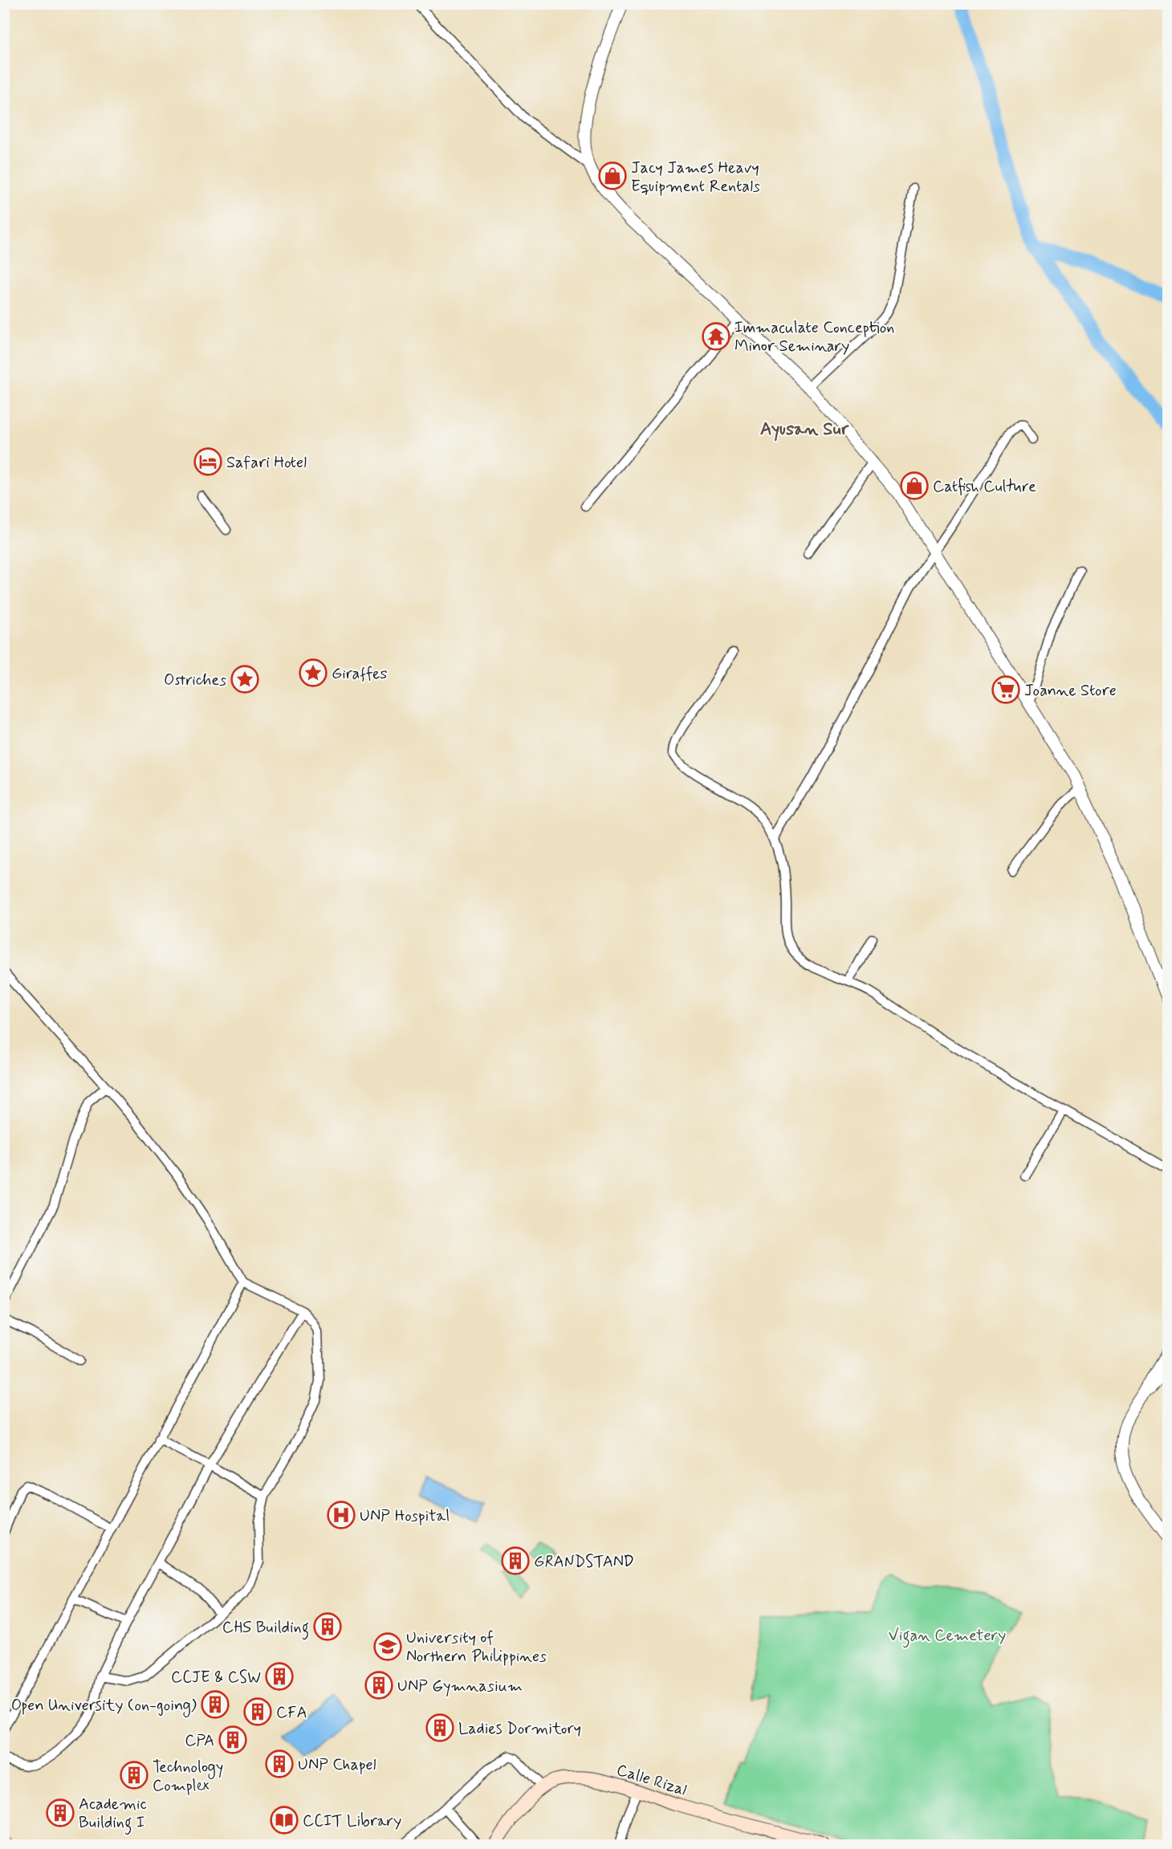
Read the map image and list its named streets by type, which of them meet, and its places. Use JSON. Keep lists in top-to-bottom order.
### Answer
{
  "streets": {
    "main road": ["Calle Rizal"]
  },
  "districts": ["Ayusan Sur"],
  "parks": ["Vigan Cemetery"],
  "places": {
    "shop": ["Jacy James Heavy Equipment Rentals", "Catfish Culture"],
    "temple": ["Immaculate Conception Minor Seminary"],
    "hotel": ["Safari Hotel"],
    "place": ["Giraffes", "Ostriches"],
    "supermarket": ["Joanne Store"],
    "hospital": ["UNP Hospital"],
    "building": [
      "GRANDSTAND",
      "CHS Building",
      "CCJE & CSW",
      "UNP Gymnasium",
      "Open University (on-going)",
      "CFA",
      "Ladies Dormitory",
      "CPA",
      "UNP Chapel",
      "Technology Complex",
      "Academic Building I"
    ],
    "school or university": ["University of Northern Philippines"],
    "library": ["CCIT Library"]
  }
}
